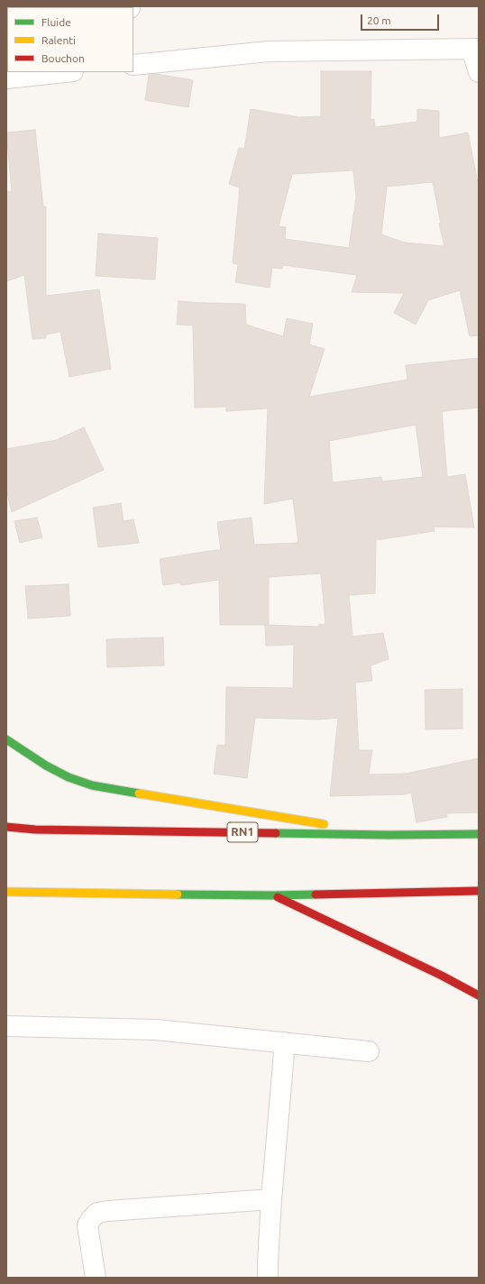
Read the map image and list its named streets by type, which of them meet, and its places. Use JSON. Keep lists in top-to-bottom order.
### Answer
{
  "streets": {
    "highway": ["RN1"]
  },
  "legend": ["Fluide", "Ralenti", "Bouchon"],
  "scale_bar": "20 m"
}
